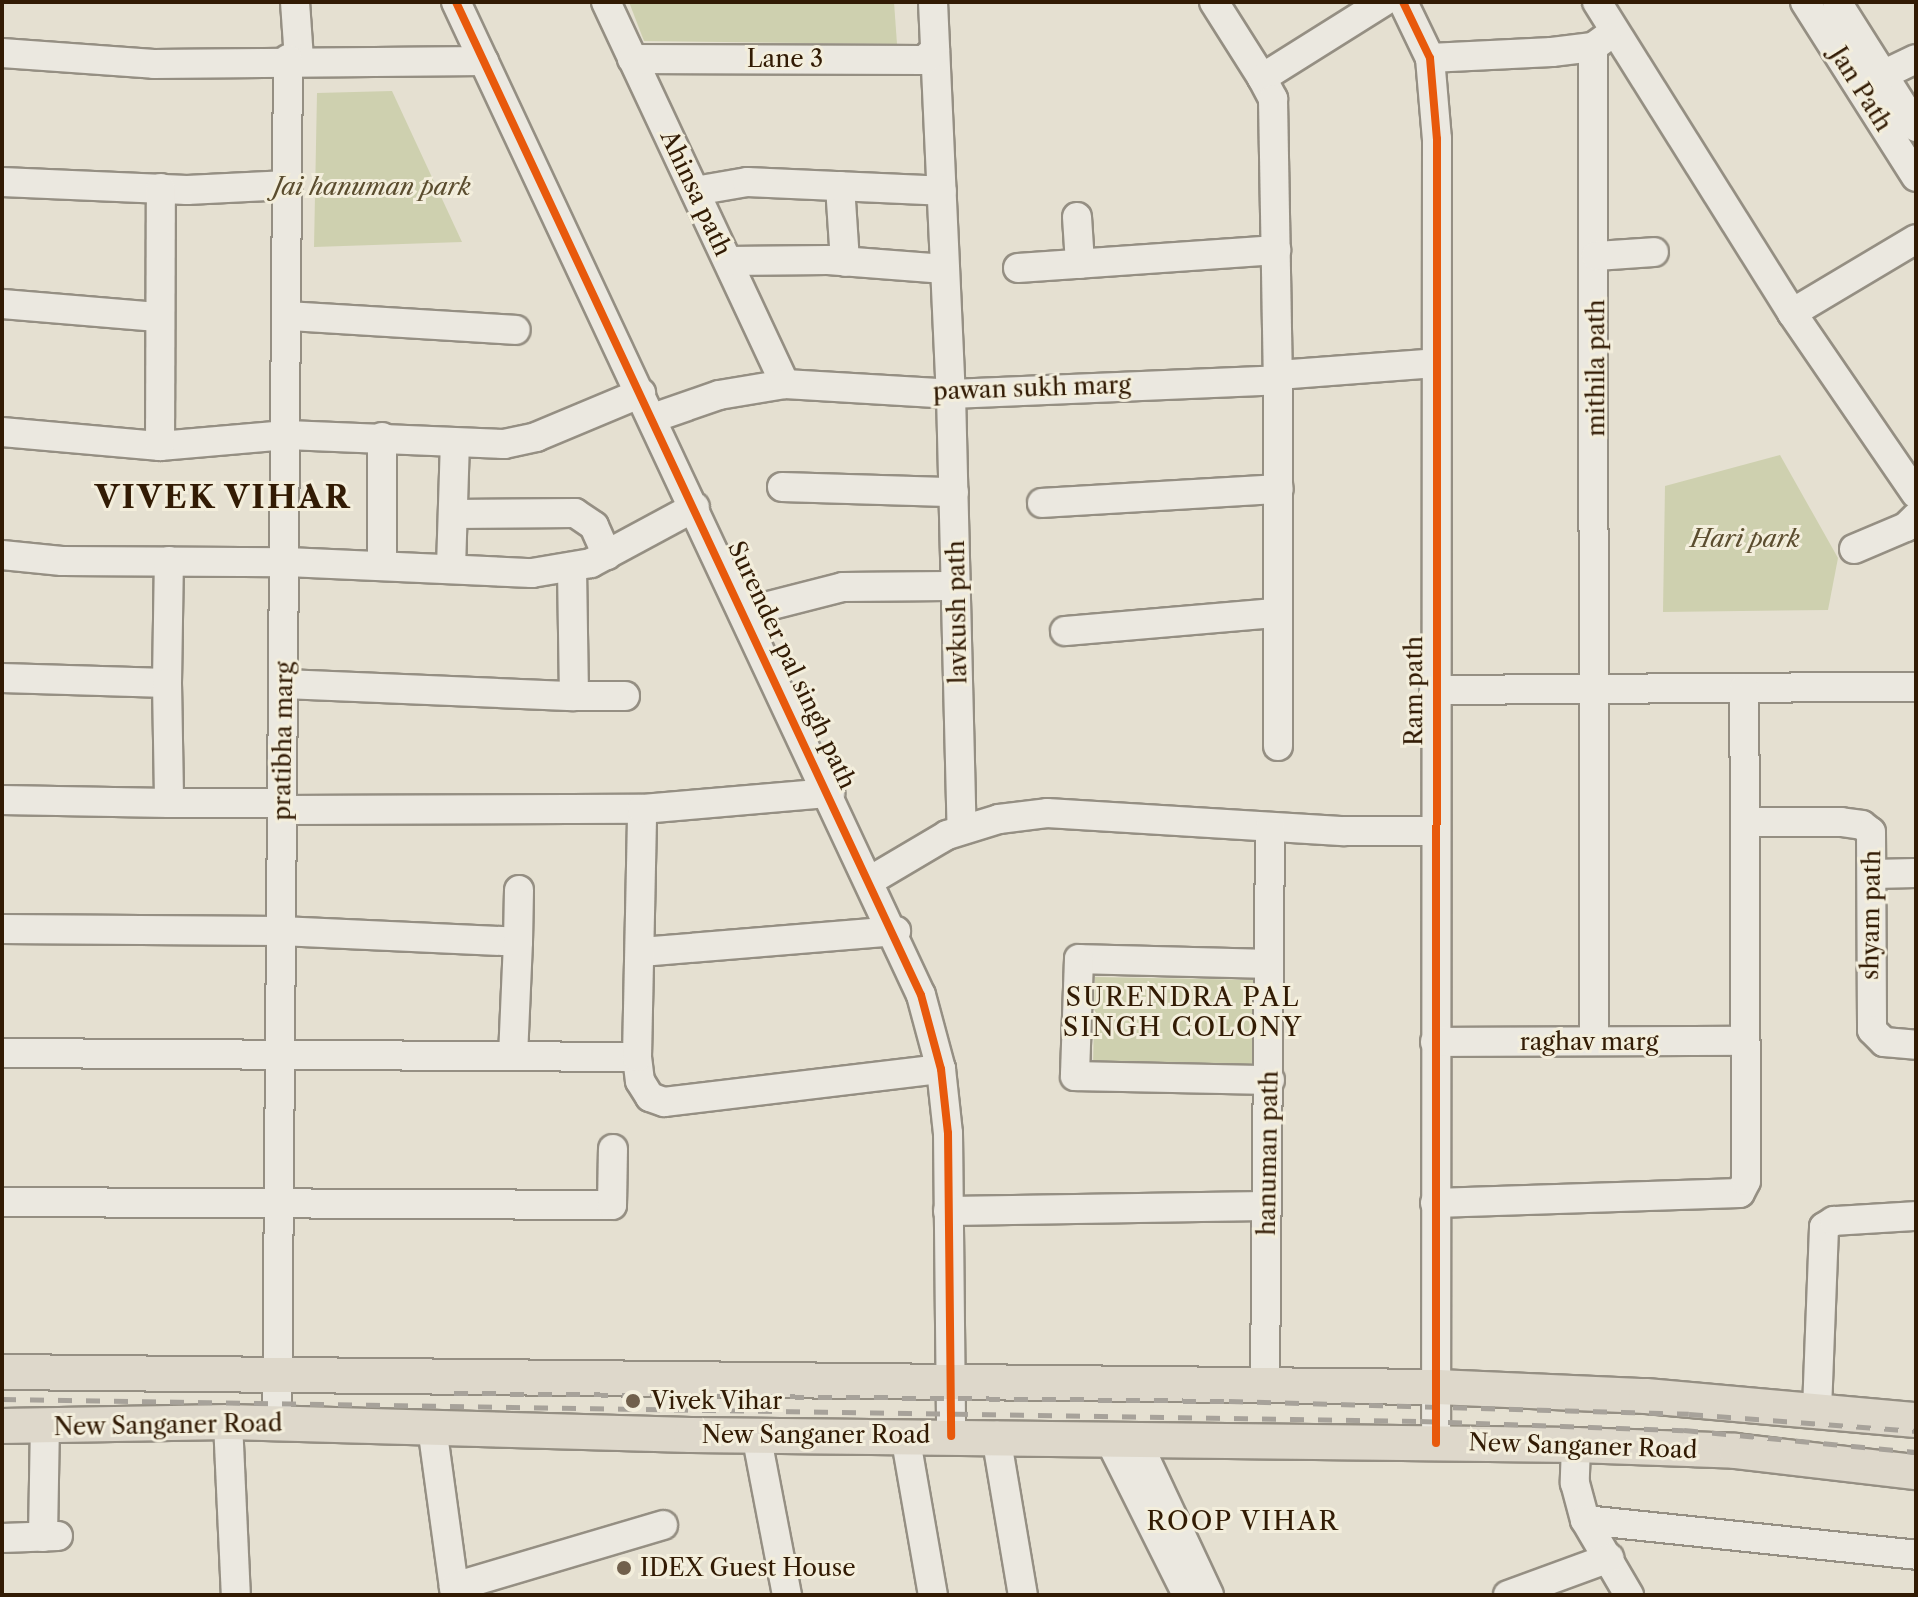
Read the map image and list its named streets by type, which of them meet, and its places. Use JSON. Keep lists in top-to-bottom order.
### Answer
{
  "streets": {
    "main road": ["New Sanganer Road"],
    "street": [
      "Lane 3",
      "Jan Path",
      "Ahinsa path",
      "mithila path",
      "pawan sukh marg",
      "lavkush path",
      "Surender pal singh path",
      "Ram path",
      "pratibha marg",
      "shyam path",
      "raghav marg",
      "hanuman path"
    ]
  },
  "crossings": [
    ["Lane 3", "Ahinsa path"],
    ["Lane 3", "lavkush path"],
    ["Ahinsa path", "pawan sukh marg"],
    ["mithila path", "raghav marg"],
    ["pawan sukh marg", "lavkush path"],
    ["pawan sukh marg", "Surender pal singh path"],
    ["pawan sukh marg", "Ram path"],
    ["pawan sukh marg", "pratibha marg"],
    ["Surender pal singh path", "New Sanganer Road"],
    ["Ram path", "raghav marg"],
    ["Ram path", "New Sanganer Road"],
    ["pratibha marg", "New Sanganer Road"],
    ["hanuman path", "New Sanganer Road"]
  ],
  "districts": ["VIVEK VIHAR", "SURENDRA PAL SINGH COLONY", "ROOP VIHAR"],
  "parks": ["Jai hanuman park", "Hari park"],
  "places": ["Vivek Vihar", "IDEX Guest House"]
}
